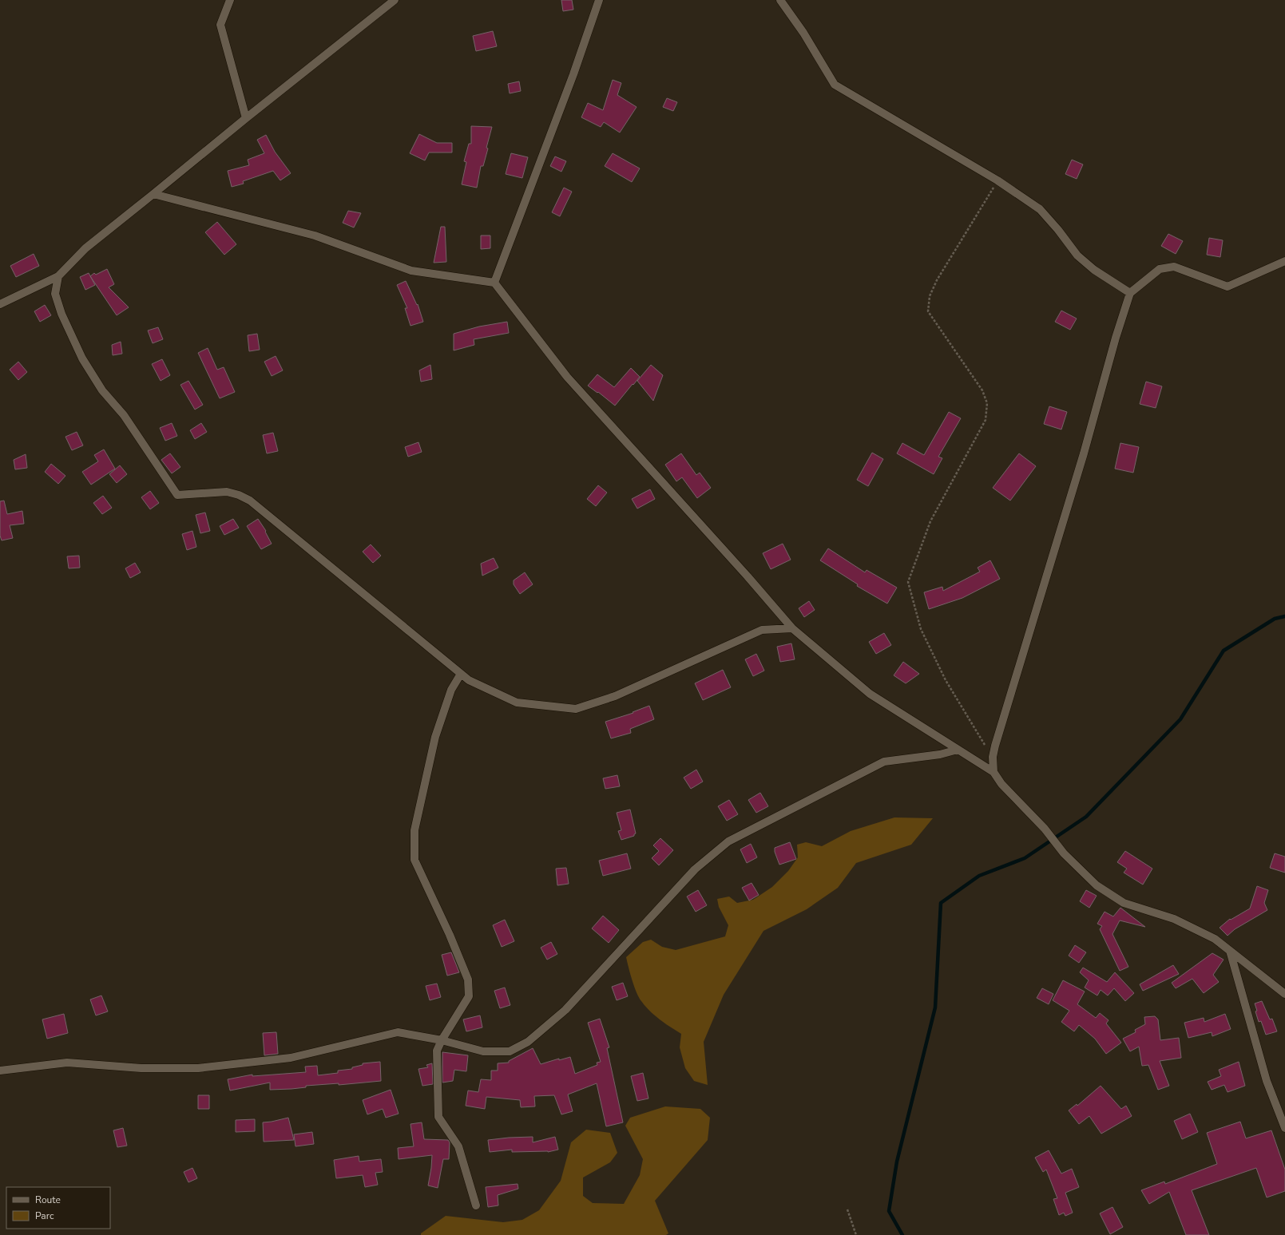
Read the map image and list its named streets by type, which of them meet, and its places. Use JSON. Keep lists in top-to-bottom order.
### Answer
{
  "legend": ["Route", "Parc"]
}
